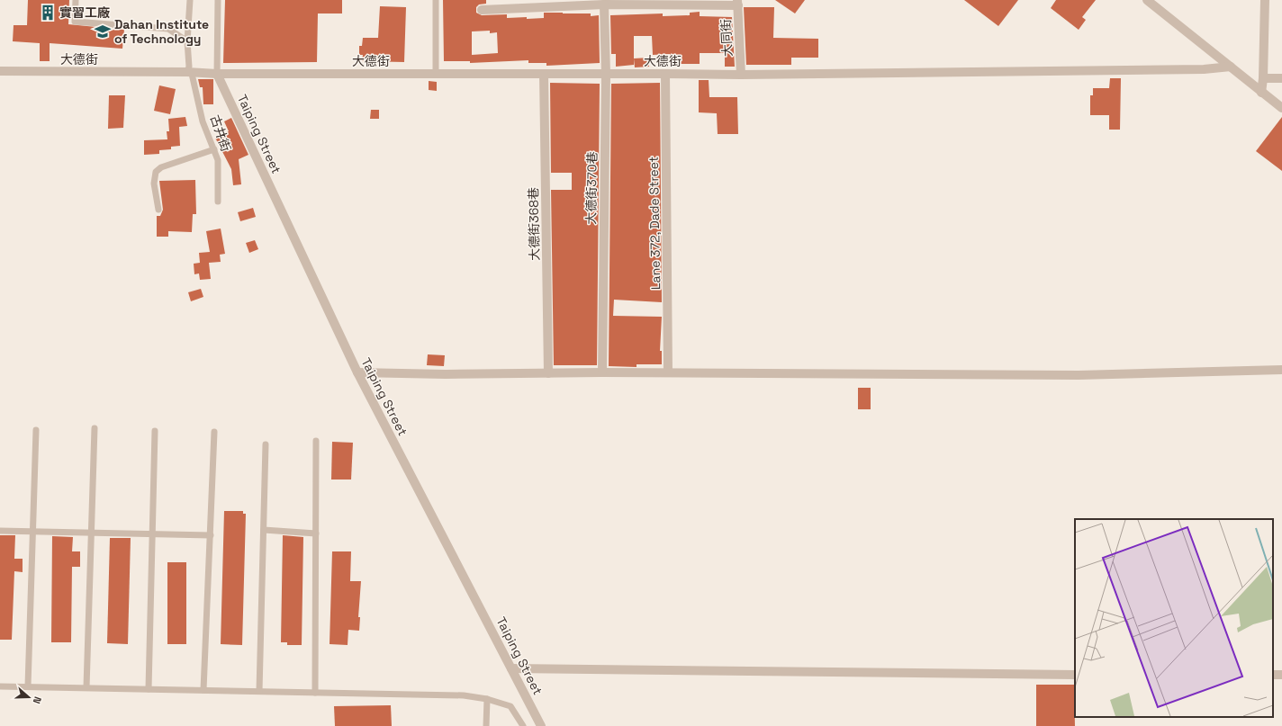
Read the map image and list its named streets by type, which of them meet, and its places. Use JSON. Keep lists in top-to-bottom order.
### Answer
{
  "streets": {
    "street": [
      "大同街",
      "大德街",
      "Taiping Street",
      "大德街370巷",
      "Lane 372, Dade Street",
      "大德街368巷"
    ],
    "lane": ["古井街"]
  },
  "crossings": [
    ["大同街", "大德街"],
    ["大德街", "古井街"],
    ["大德街", "Taiping Street"],
    ["大德街", "大德街370巷"],
    ["大德街", "Lane 372, Dade Street"],
    ["大德街", "大德街368巷"]
  ],
  "places": {
    "building": ["實習工廠"],
    "school or university": ["Dahan Institute of Technology"]
  },
  "north": "right"
}
